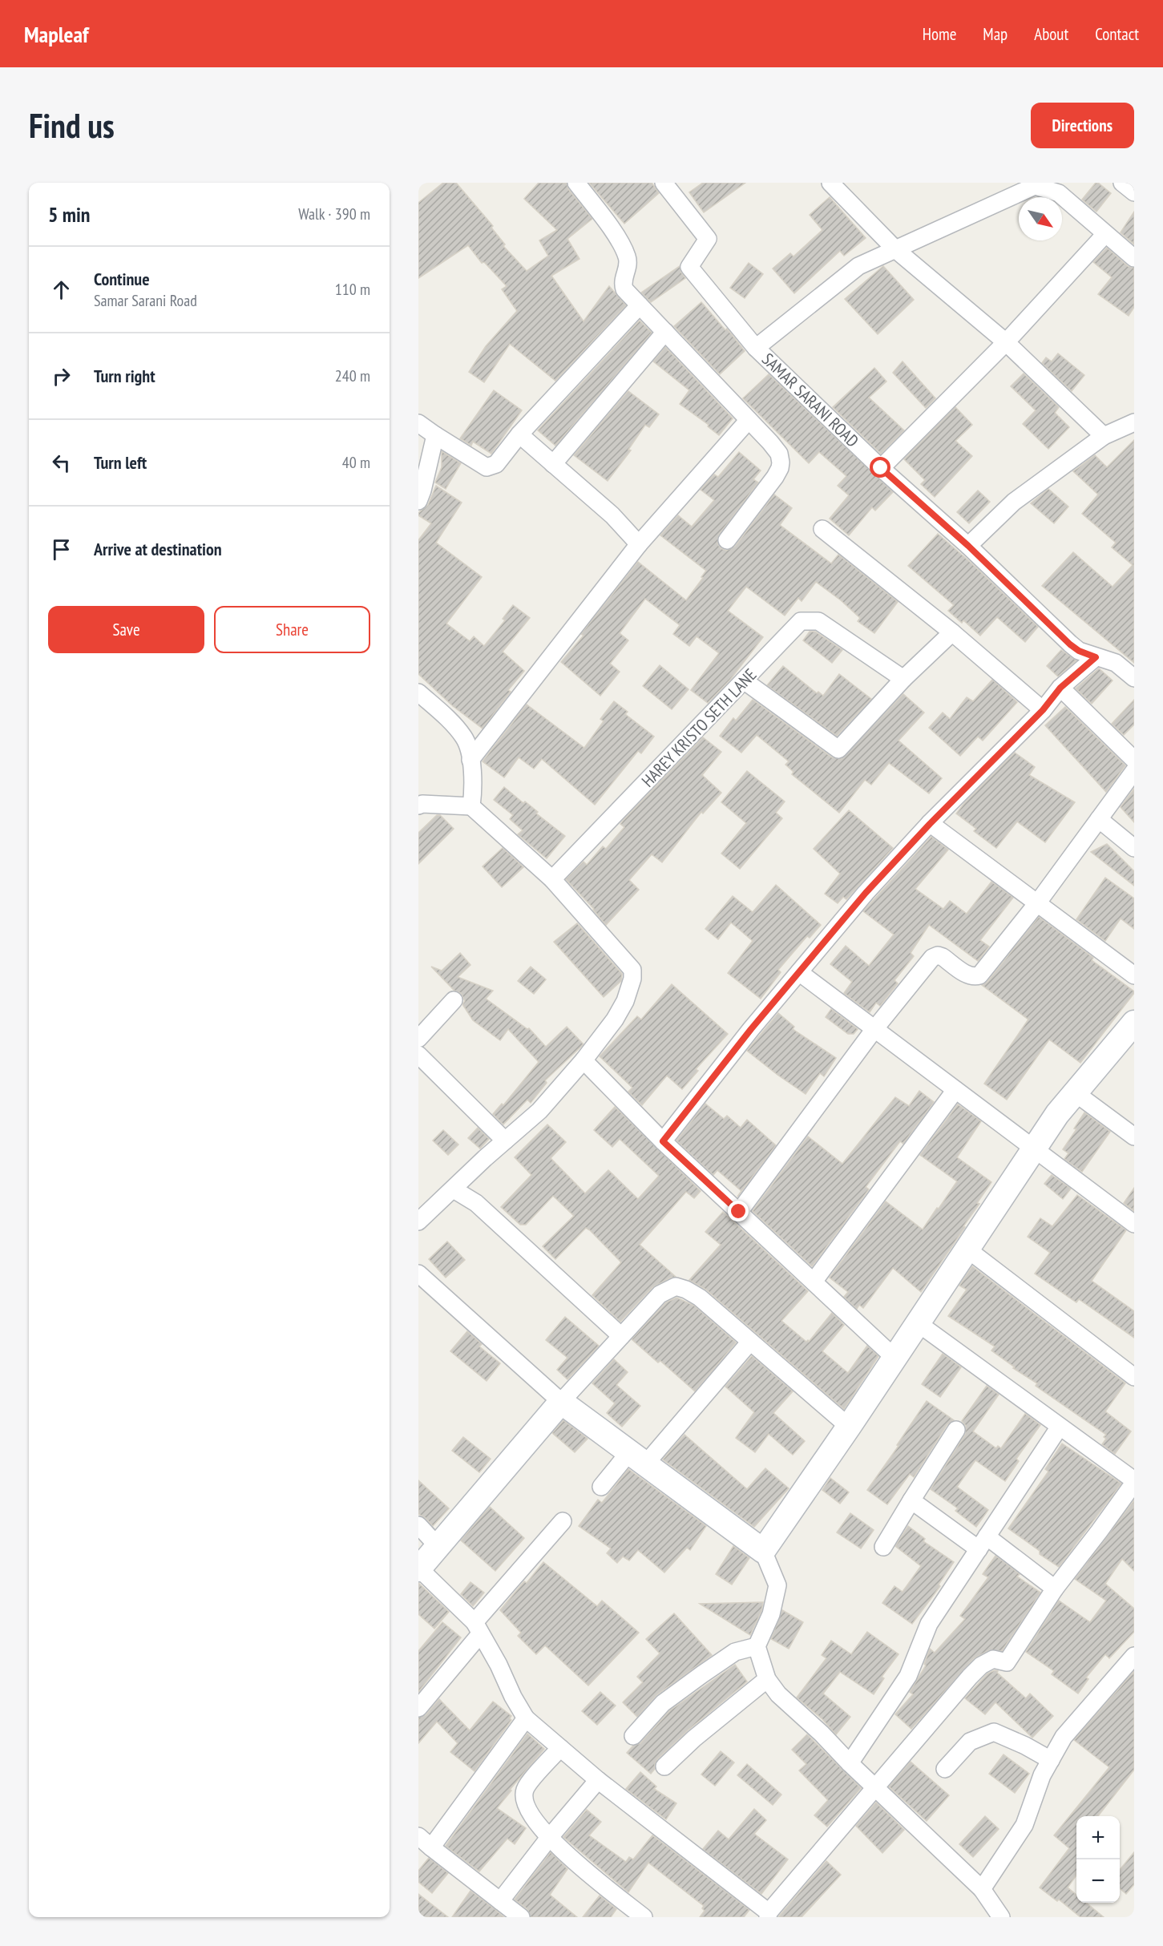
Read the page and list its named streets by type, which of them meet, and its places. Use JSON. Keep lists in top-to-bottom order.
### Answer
{
  "streets": {
    "street": ["SAMAR SARANI ROAD", "HAREY KRISTO SETH LANE"]
  },
  "north": "bottom right",
  "page": {
    "header": "Mapleaf",
    "nav": [
      "Home",
      "Map",
      "About",
      "Contact"
    ],
    "buttons": [
      "Directions",
      ["Save", "Share"]
    ],
    "title": "Find us",
    "heading": ["5 min", "Walk · 390 m"],
    "list": [
      ["Continue", "Samar Sarani Road", "110 m"],
      ["Turn right", "240 m"],
      ["Turn left", "40 m"],
      "Arrive at destination"
    ],
    "map_buttons": ["+", "−"]
  }
}
